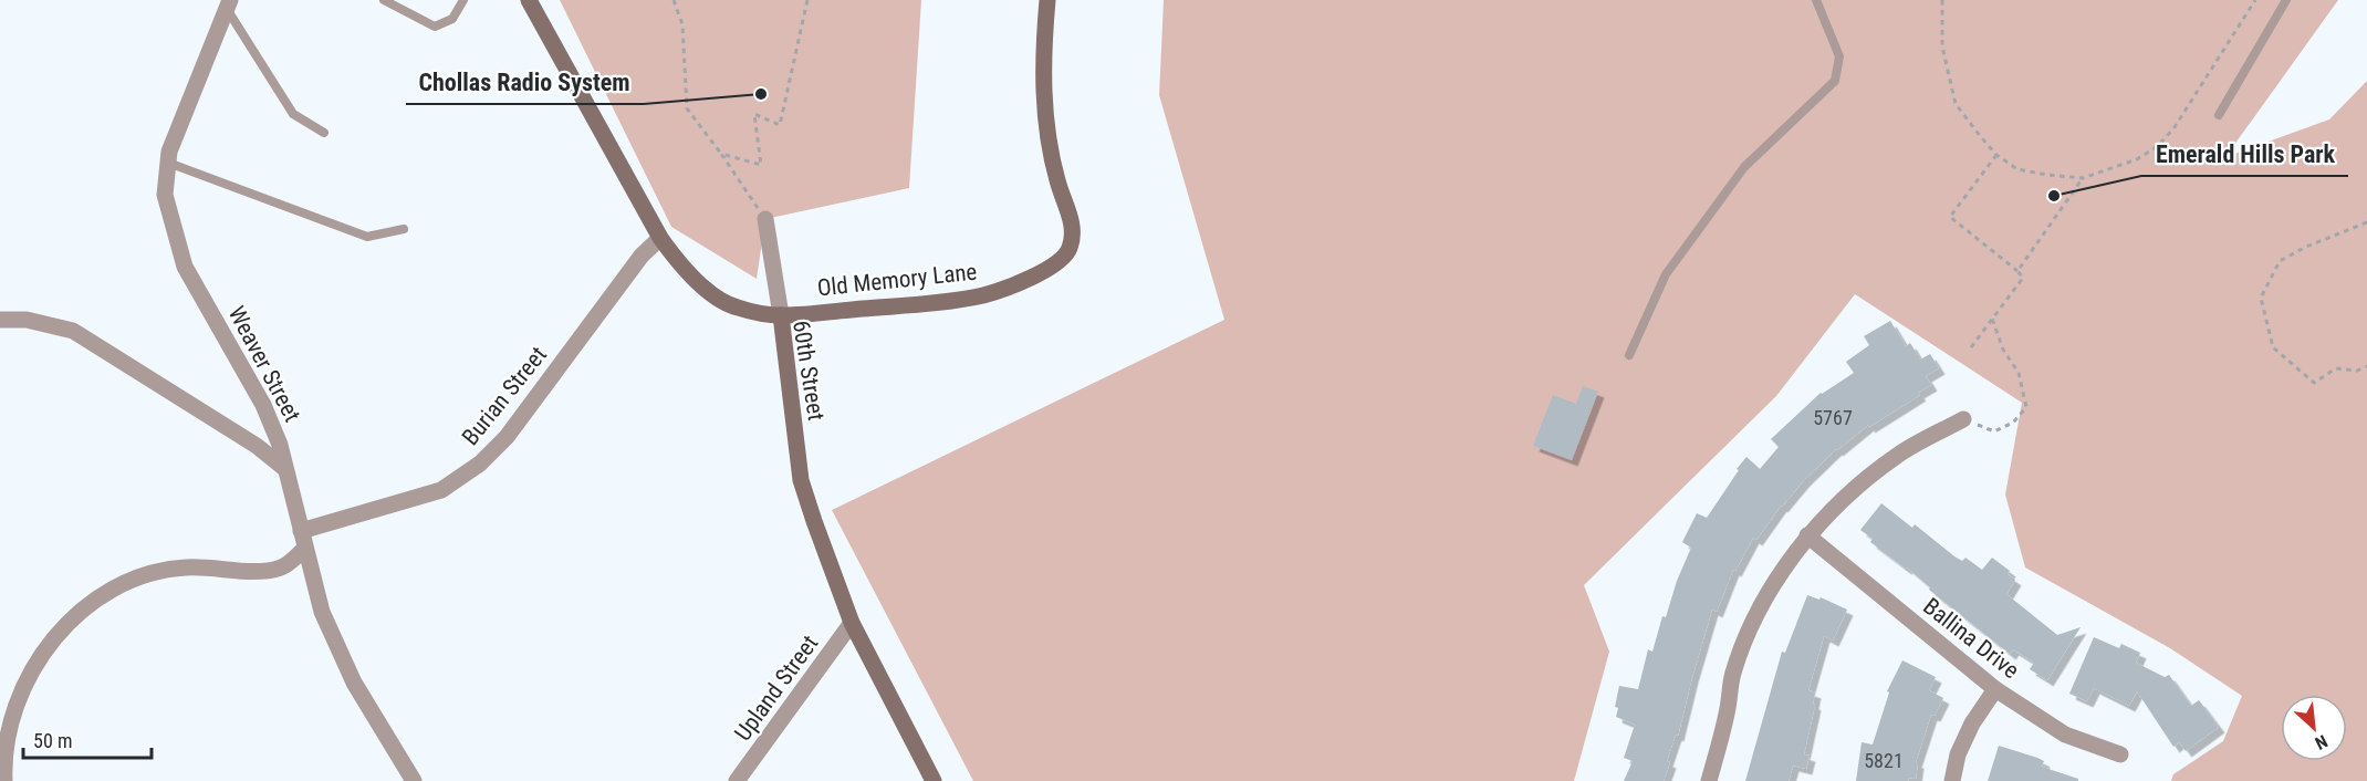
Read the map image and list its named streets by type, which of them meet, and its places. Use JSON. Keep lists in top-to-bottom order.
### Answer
{
  "streets": {
    "street": [
      "Old Memory Lane",
      "Weaver Street",
      "60th Street",
      "Burian Street",
      "Ballina Drive",
      "Upland Street"
    ]
  },
  "crossings": [
    ["Old Memory Lane", "60th Street"],
    ["Weaver Street", "Burian Street"],
    ["60th Street", "Burian Street"],
    ["60th Street", "Upland Street"]
  ],
  "places": ["Chollas Radio System", "Emerald Hills Park"],
  "house_numbers": ["5767", "5821"],
  "scale_bar": "50 m",
  "north": "bottom right"
}
